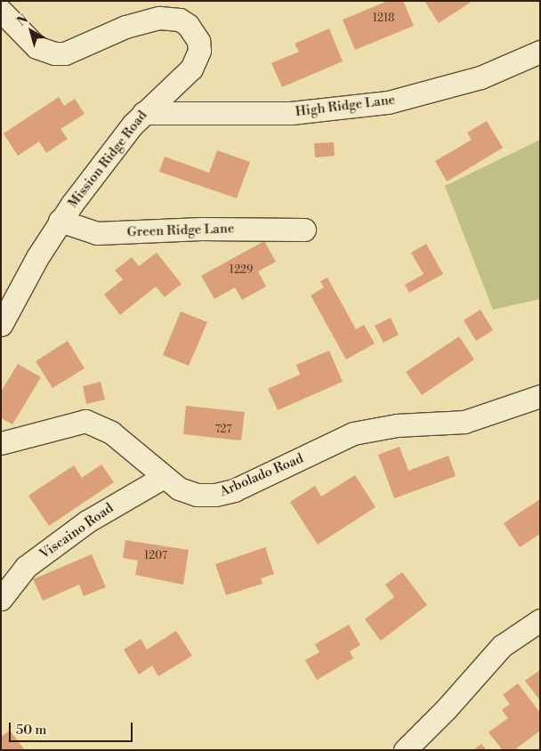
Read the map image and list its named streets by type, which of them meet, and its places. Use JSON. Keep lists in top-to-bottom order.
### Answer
{
  "streets": {
    "street": [
      "High Ridge Lane",
      "Mission Ridge Road",
      "Green Ridge Lane",
      "Arbolado Road",
      "Viscaino Road"
    ]
  },
  "crossings": [
    ["High Ridge Lane", "Mission Ridge Road"],
    ["Mission Ridge Road", "Green Ridge Lane"],
    ["Arbolado Road", "Viscaino Road"]
  ],
  "house_numbers": [
    "1218",
    "1229",
    "727",
    "1207"
  ],
  "scale_bar": "50 m",
  "north": "top left"
}
